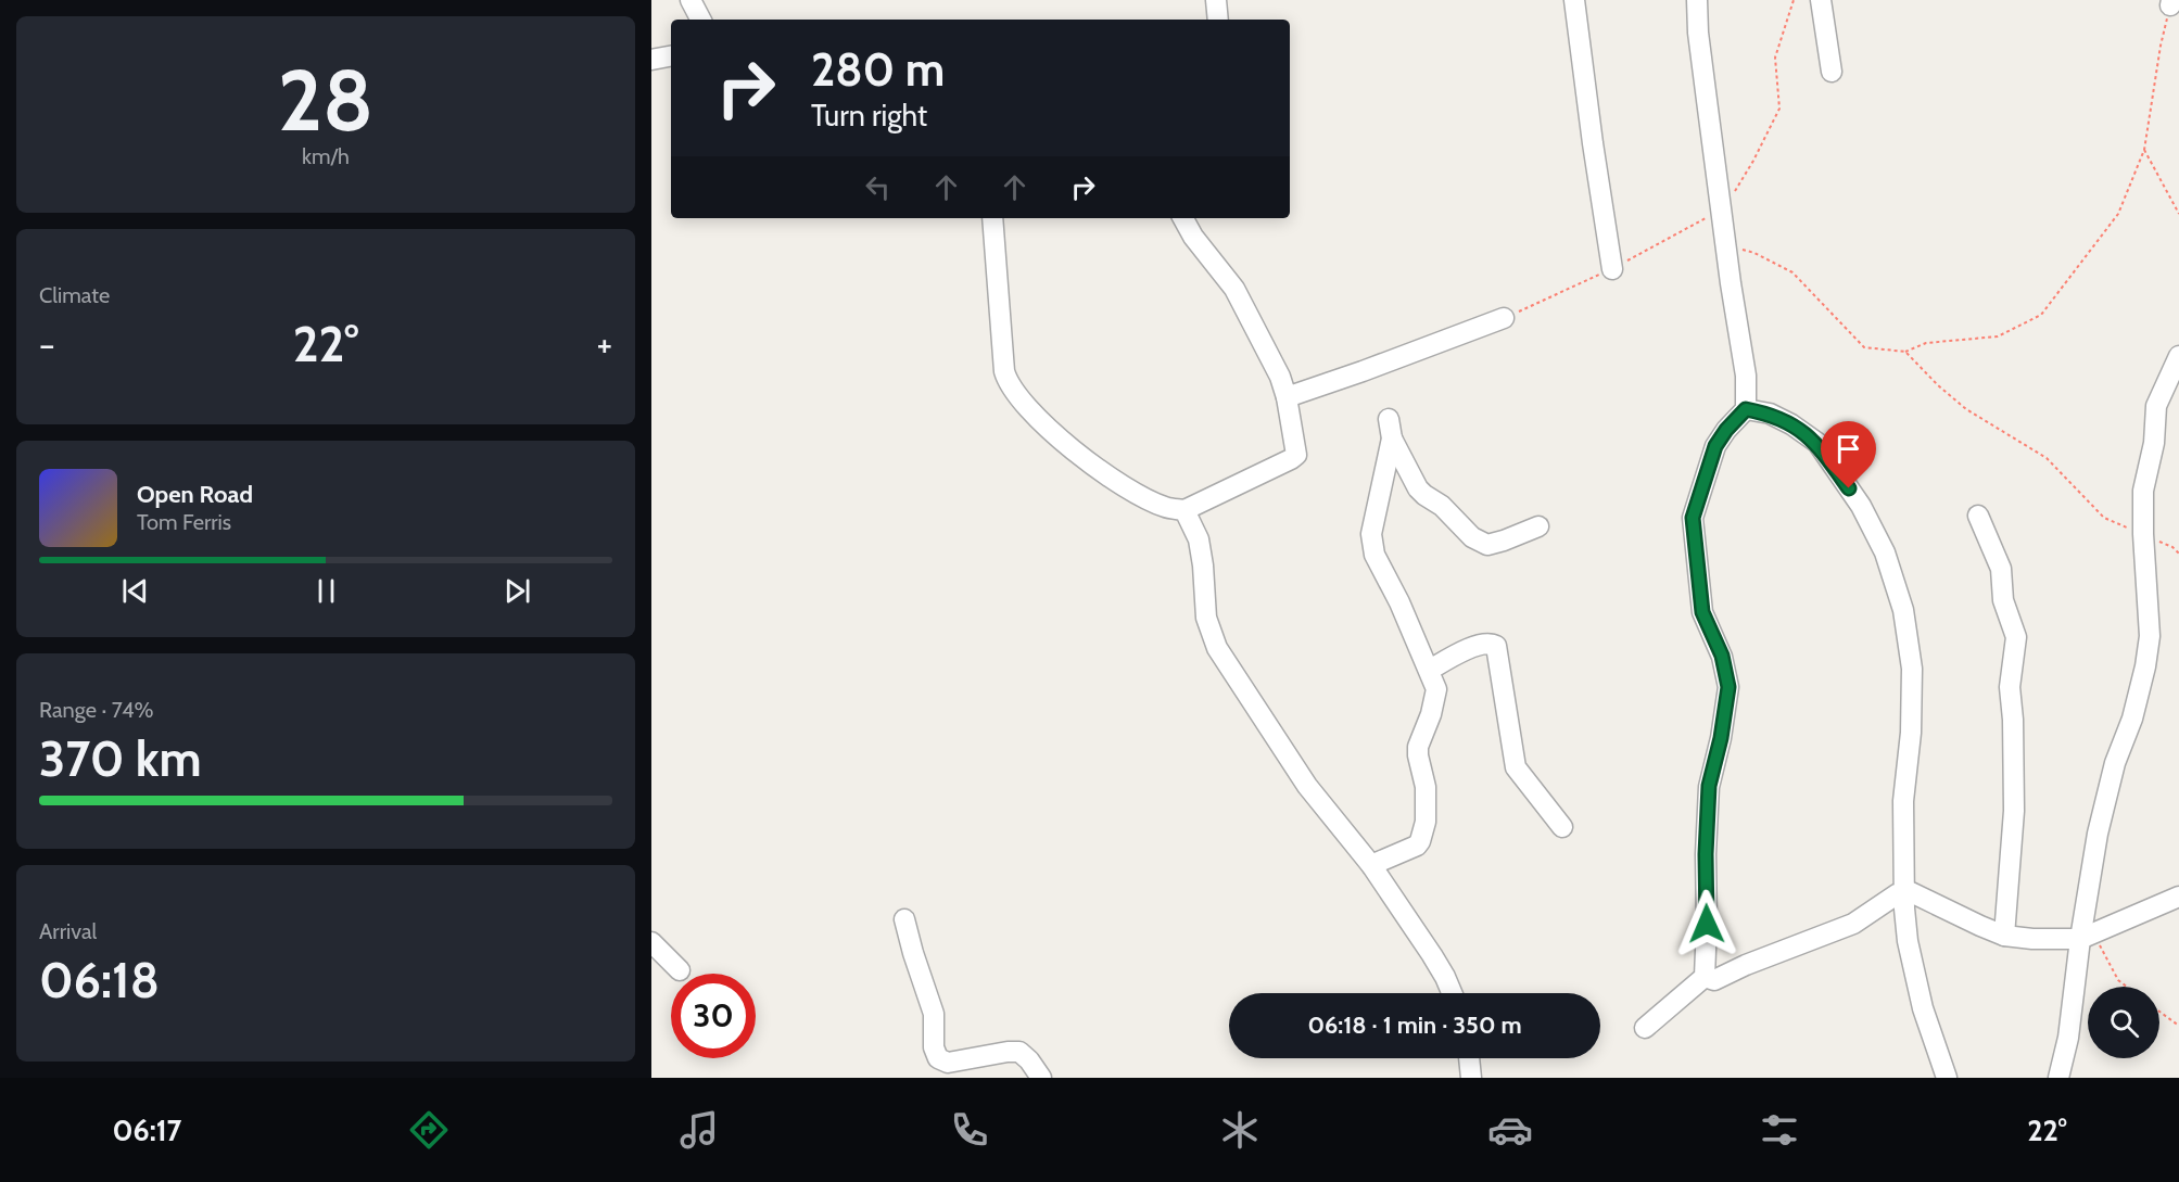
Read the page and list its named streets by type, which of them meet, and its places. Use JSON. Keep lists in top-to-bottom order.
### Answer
{
  "page": {
    "tile": [
      ["28", "km/h"],
      "Climate",
      ["Range · 74%", "370 km"],
      ["Arrival", "06:18"]
    ],
    "turn": ["280 m", "Turn right"],
    "heat": ["−", "22°", "+"],
    "song": ["Open Road", "Tom Ferris"],
    "limit": "30",
    "trip": "06:18 · 1 min · 350 m",
    "tabs": ["06:17", "22°"]
  }
}
